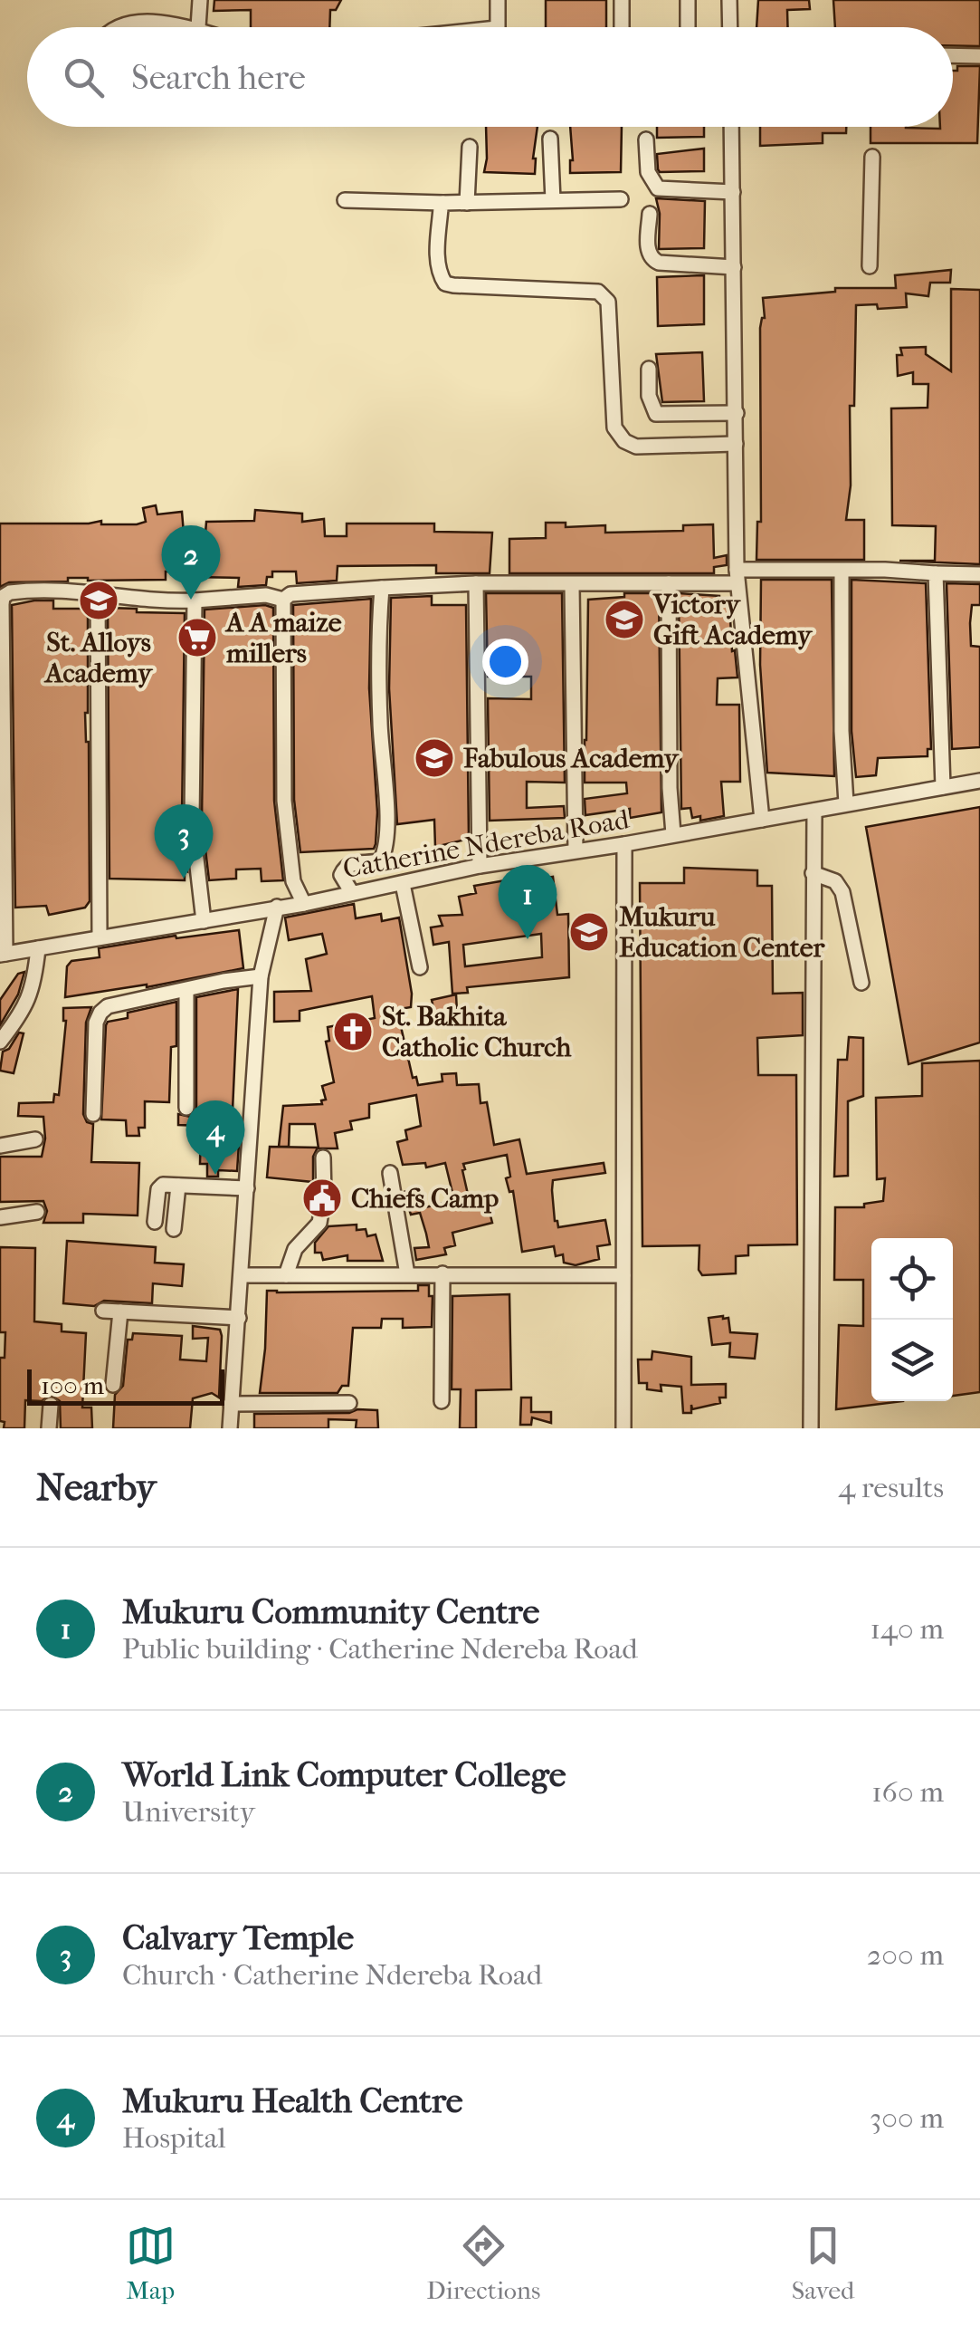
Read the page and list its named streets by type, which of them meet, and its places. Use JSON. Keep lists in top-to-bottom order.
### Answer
{
  "streets": {
    "street": ["Catherine Ndereba Road"]
  },
  "places": {
    "school or university": [
      "St. Alloys Academy",
      "Victory Gift Academy",
      "Fabulous Academy",
      "Mukuru Education Center"
    ],
    "supermarket": ["A A maize millers"],
    "church": ["St. Bakhita Catholic Church"],
    "public building": ["Chiefs Camp"]
  },
  "scale_bar": "100 m",
  "page": {
    "search": "Search here",
    "pins": [
      "2",
      "3",
      "1",
      "4"
    ],
    "scale": "100 m",
    "heading": ["Nearby", "4 results"],
    "list": [
      {
        "mark": "1",
        "name": "Mukuru Community Centre",
        "note": "Public building · Catherine Ndereba Road",
        "value": "140 m"
      },
      {
        "mark": "2",
        "name": "World Link Computer College",
        "note": "University",
        "value": "160 m"
      },
      {
        "mark": "3",
        "name": "Calvary Temple",
        "note": "Church · Catherine Ndereba Road",
        "value": "200 m"
      },
      {
        "mark": "4",
        "name": "Mukuru Health Centre",
        "note": "Hospital",
        "value": "300 m"
      }
    ],
    "nav": ["Map", "Directions", "Saved"]
  }
}
